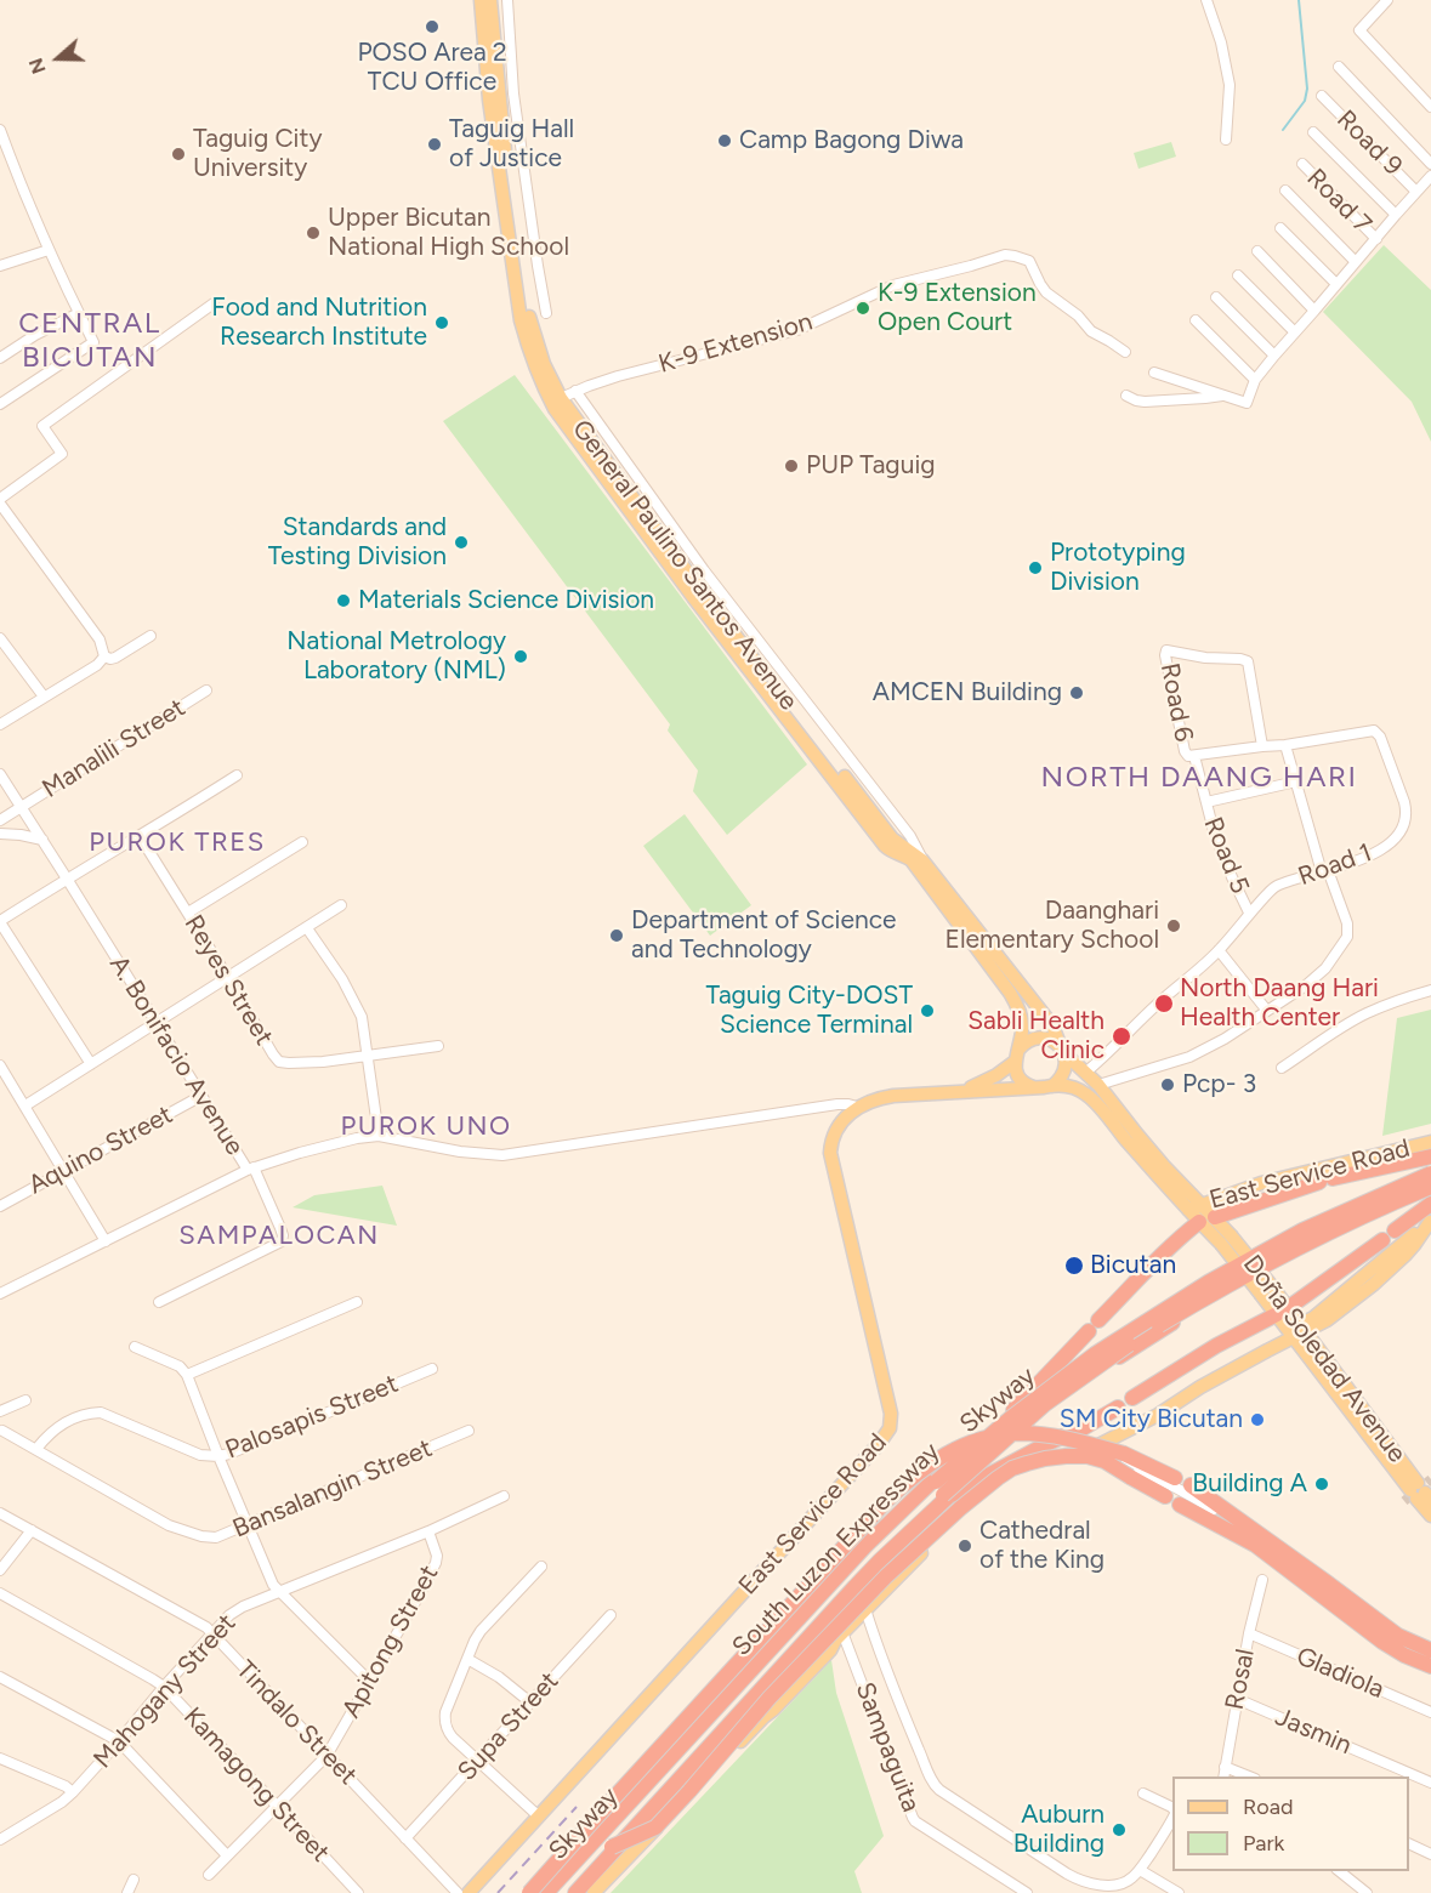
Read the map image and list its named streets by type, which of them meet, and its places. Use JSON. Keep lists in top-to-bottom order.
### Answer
{
  "streets": {
    "highway": ["Skyway", "South Luzon Expressway"],
    "main road": ["General Paulino Santos Avenue", "East Service Road", "Doña Soledad Avenue"],
    "street": [
      "Road 9",
      "Road 7",
      "K-9 Extension",
      "Road 6",
      "Manalili Street",
      "Road 5",
      "Road 1",
      "Reyes Street",
      "A. Bonifacio Avenue",
      "Aquino Street",
      "Palosapis Street",
      "Bansalangin Street",
      "Apitong Street",
      "Gladiola",
      "Rosal",
      "Mahogany Street",
      "Tindalo Street",
      "Supa Street",
      "Jasmin",
      "Sampaguita",
      "Kamagong Street"
    ]
  },
  "crossings": [
    ["K-9 Extension", "General Paulino Santos Avenue"],
    ["General Paulino Santos Avenue", "Road 1"],
    ["General Paulino Santos Avenue", "East Service Road"],
    ["General Paulino Santos Avenue", "Doña Soledad Avenue"],
    ["Road 6", "Road 5"],
    ["Road 6", "Road 1"],
    ["Manalili Street", "A. Bonifacio Avenue"],
    ["Road 5", "Road 1"],
    ["A. Bonifacio Avenue", "Aquino Street"],
    ["A. Bonifacio Avenue", "East Service Road"],
    ["Palosapis Street", "Bansalangin Street"],
    ["Apitong Street", "Mahogany Street"],
    ["Apitong Street", "Tindalo Street"],
    ["Apitong Street", "Kamagong Street"],
    ["Gladiola", "Rosal"],
    ["Rosal", "Jasmin"],
    ["Mahogany Street", "Tindalo Street"],
    ["Mahogany Street", "Kamagong Street"],
    ["Tindalo Street", "Supa Street"]
  ],
  "districts": [
    "CENTRAL BICUTAN",
    "NORTH DAANG HARI",
    "PUROK TRES",
    "PUROK UNO",
    "SAMPALOCAN"
  ],
  "places": [
    "POSO Area 2 TCU Office",
    "Camp Bagong Diwa",
    "Taguig Hall of Justice",
    "Taguig City University",
    "Upper Bicutan National High School",
    "K-9 Extension Open Court",
    "Food and Nutrition Research Institute",
    "PUP Taguig",
    "Standards and Testing Division",
    "Prototyping Division",
    "Materials Science Division",
    "National Metrology Laboratory (NML)",
    "AMCEN Building",
    "Daanghari Elementary School",
    "Department of Science and Technology",
    "North Daang Hari Health Center",
    "Taguig City-DOST Science Terminal",
    "Sabli Health Clinic",
    "Pcp- 3",
    "Bicutan",
    "SM City Bicutan",
    "Building A",
    "Cathedral of the King",
    "Auburn Building"
  ],
  "legend": ["Road", "Park"],
  "north": "left"
}
